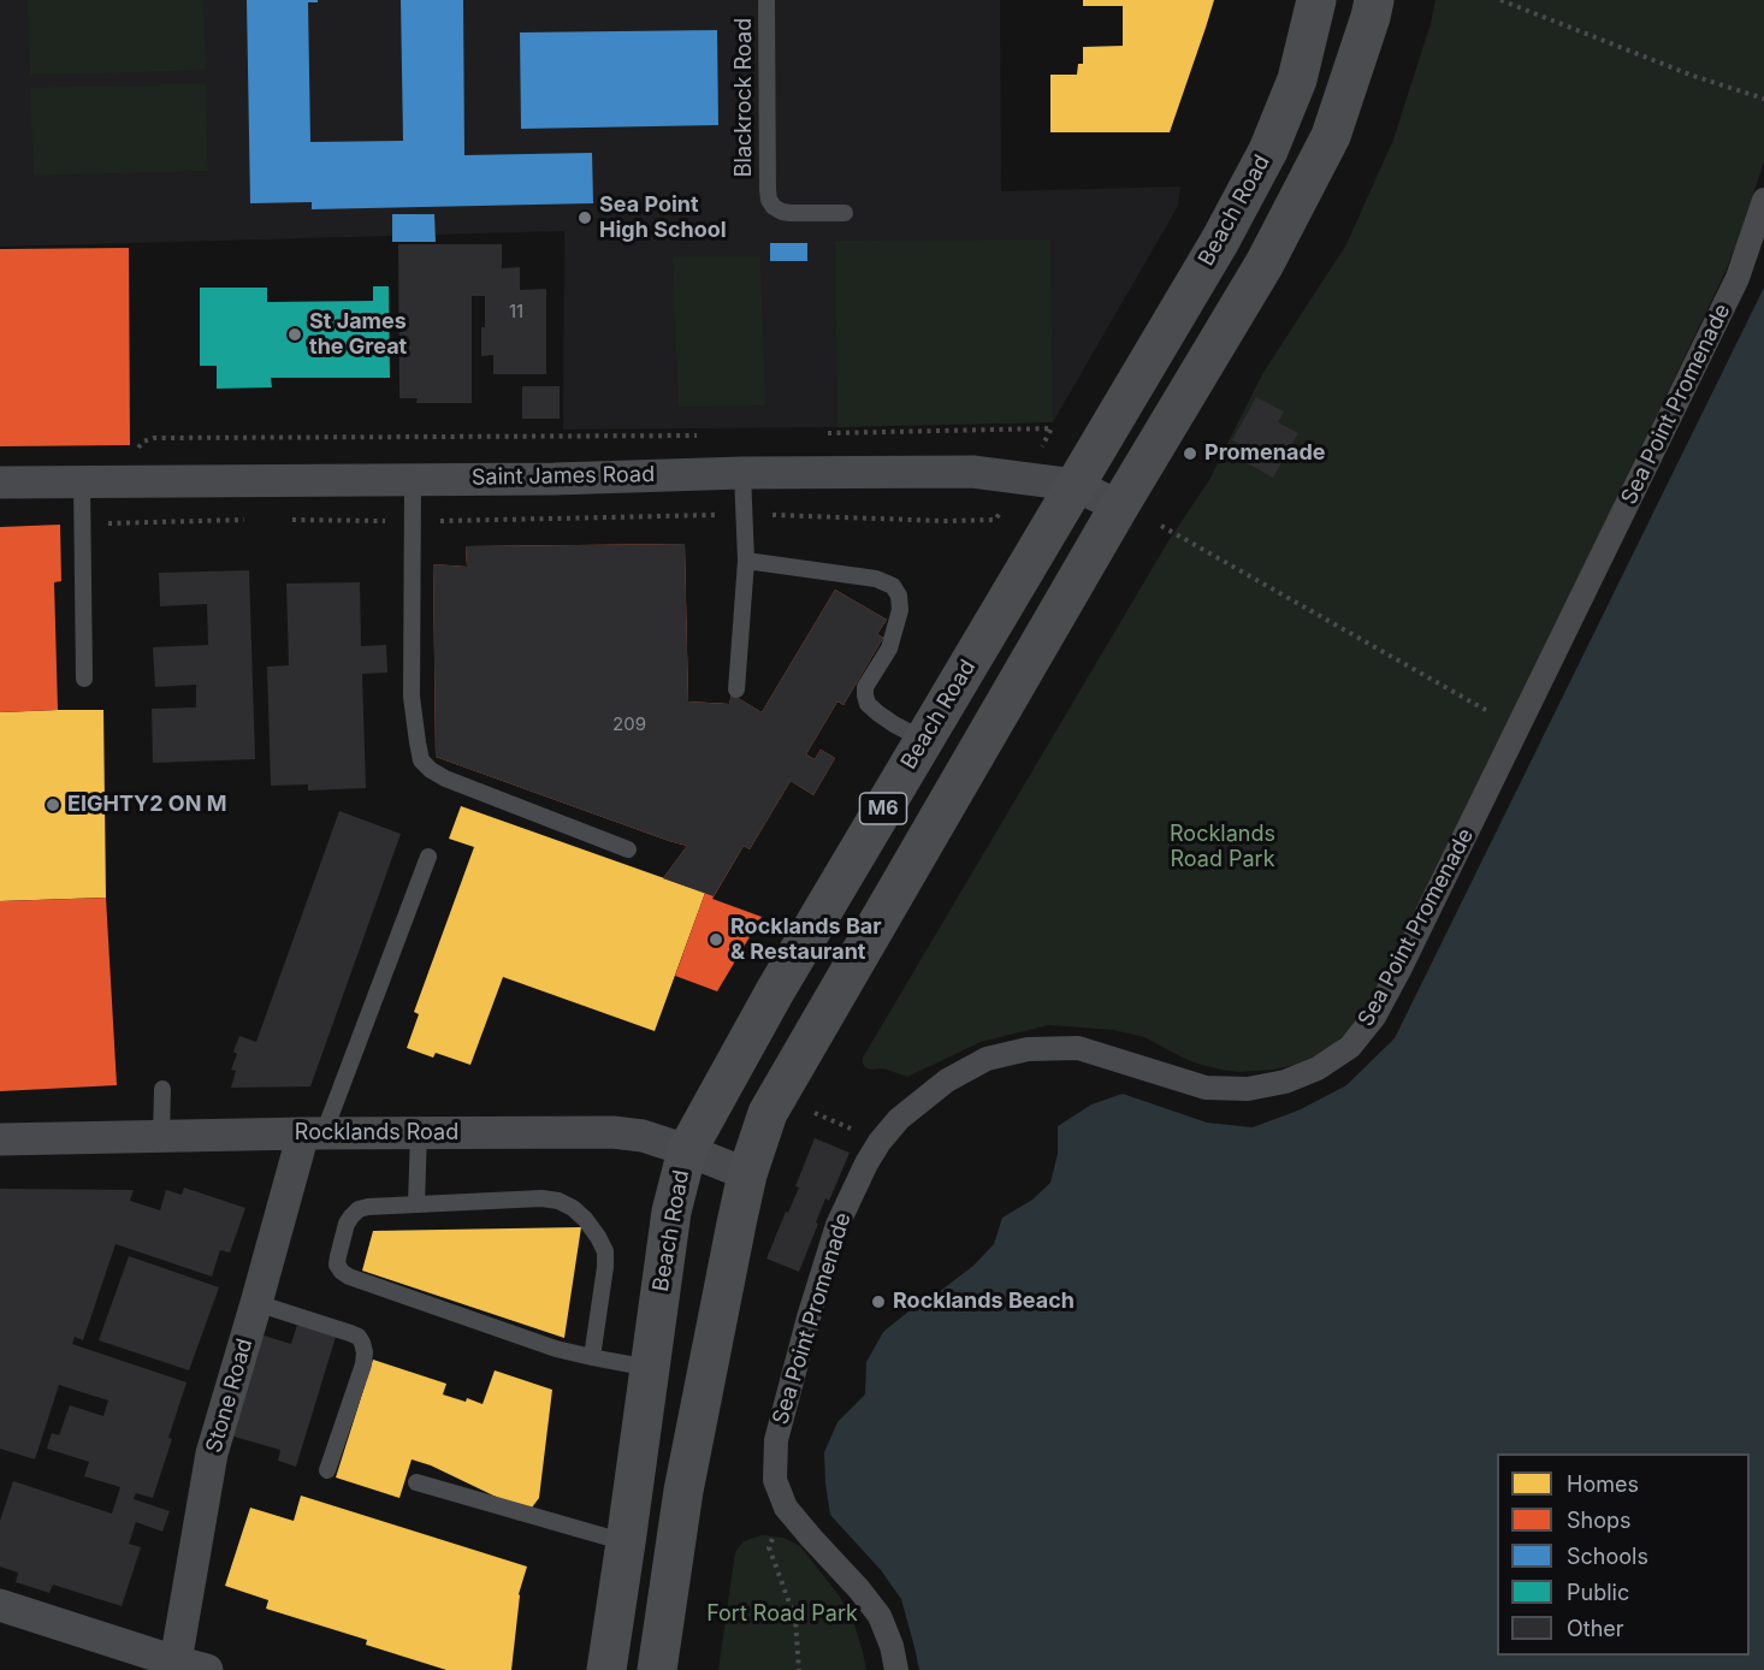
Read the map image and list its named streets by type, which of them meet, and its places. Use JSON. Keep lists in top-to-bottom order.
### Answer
{
  "streets": {
    "main road": ["Beach Road", "M6"],
    "street": [
      "Sea Point Promenade",
      "Saint James Road",
      "Rocklands Road",
      "Stone Road"
    ],
    "lane": ["Blackrock Road"]
  },
  "crossings": [
    ["Beach Road", "Saint James Road"],
    ["Beach Road", "Rocklands Road"],
    ["Saint James Road", "M6"],
    ["M6", "Rocklands Road"],
    ["Rocklands Road", "Stone Road"]
  ],
  "parks": ["Rocklands Road Park", "Fort Road Park"],
  "places": [
    "Sea Point High School",
    "St James the Great",
    "Promenade",
    "EIGHTY2 ON M",
    "Rocklands Bar & Restaurant",
    "Rocklands Beach"
  ],
  "house_numbers": ["11", "209"],
  "legend": [
    "Homes",
    "Shops",
    "Schools",
    "Public",
    "Other"
  ]
}
